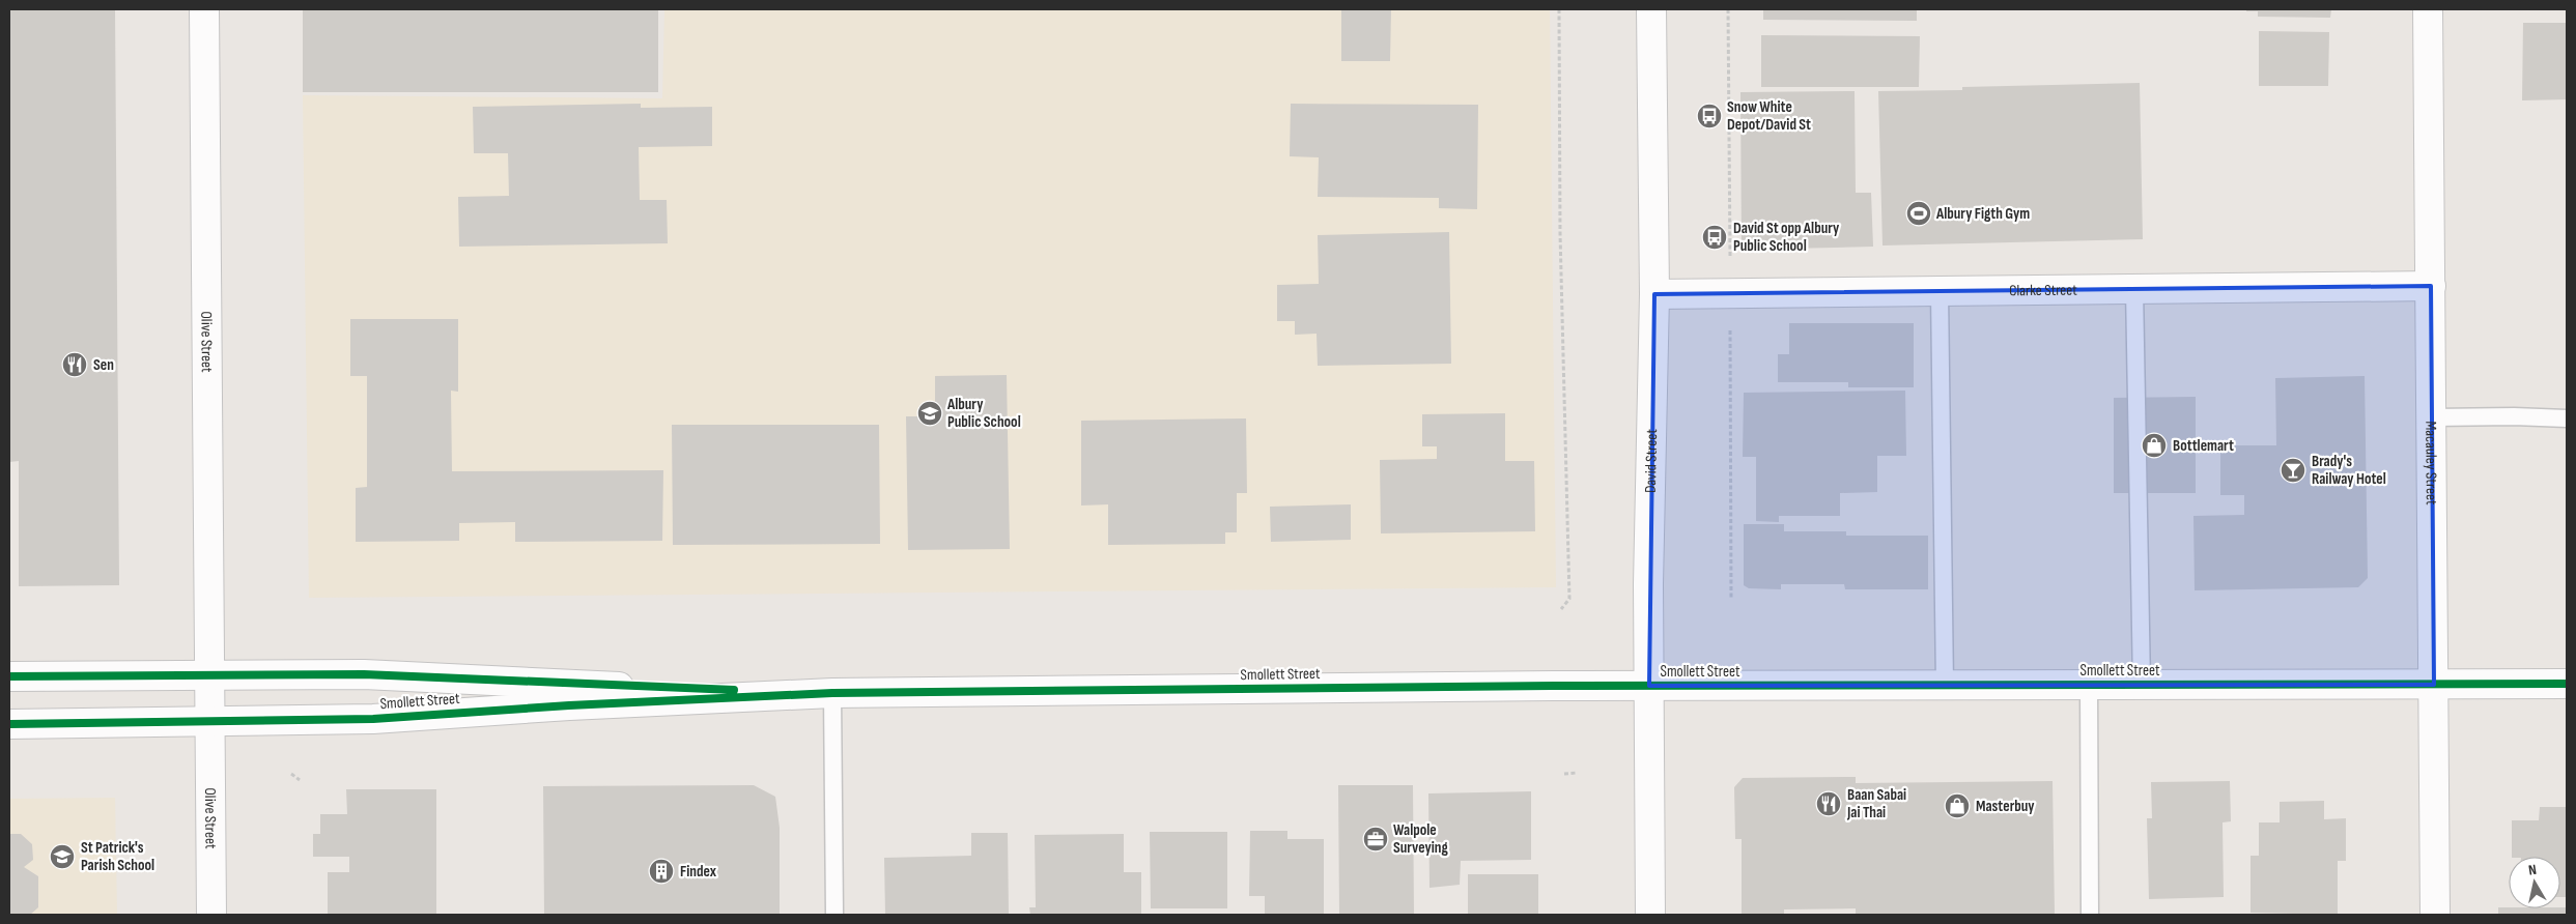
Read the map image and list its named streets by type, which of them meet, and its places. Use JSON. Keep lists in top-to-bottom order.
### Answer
{
  "streets": {
    "street": [
      "Clarke Street",
      "Olive Street",
      "David Street",
      "Macauley Street",
      "Smollett Street"
    ]
  },
  "crossings": [
    ["Clarke Street", "David Street"],
    ["Clarke Street", "Macauley Street"],
    ["Olive Street", "Smollett Street"],
    ["David Street", "Smollett Street"],
    ["Macauley Street", "Smollett Street"]
  ],
  "places": {
    "bus stop": ["Snow White Depot/David St", "David St opp Albury Public School"],
    "sports": ["Albury Figth Gym"],
    "restaurant": ["Sen", "Baan Sabai Jai Thai"],
    "school or university": ["Albury Public School", "St Patrick's Parish School"],
    "shop": ["Bottlemart", "Masterbuy"],
    "bar": ["Brady's Railway Hotel"],
    "office": ["Walpole Surveying"],
    "building": ["Findex"]
  },
  "north": "top"
}
